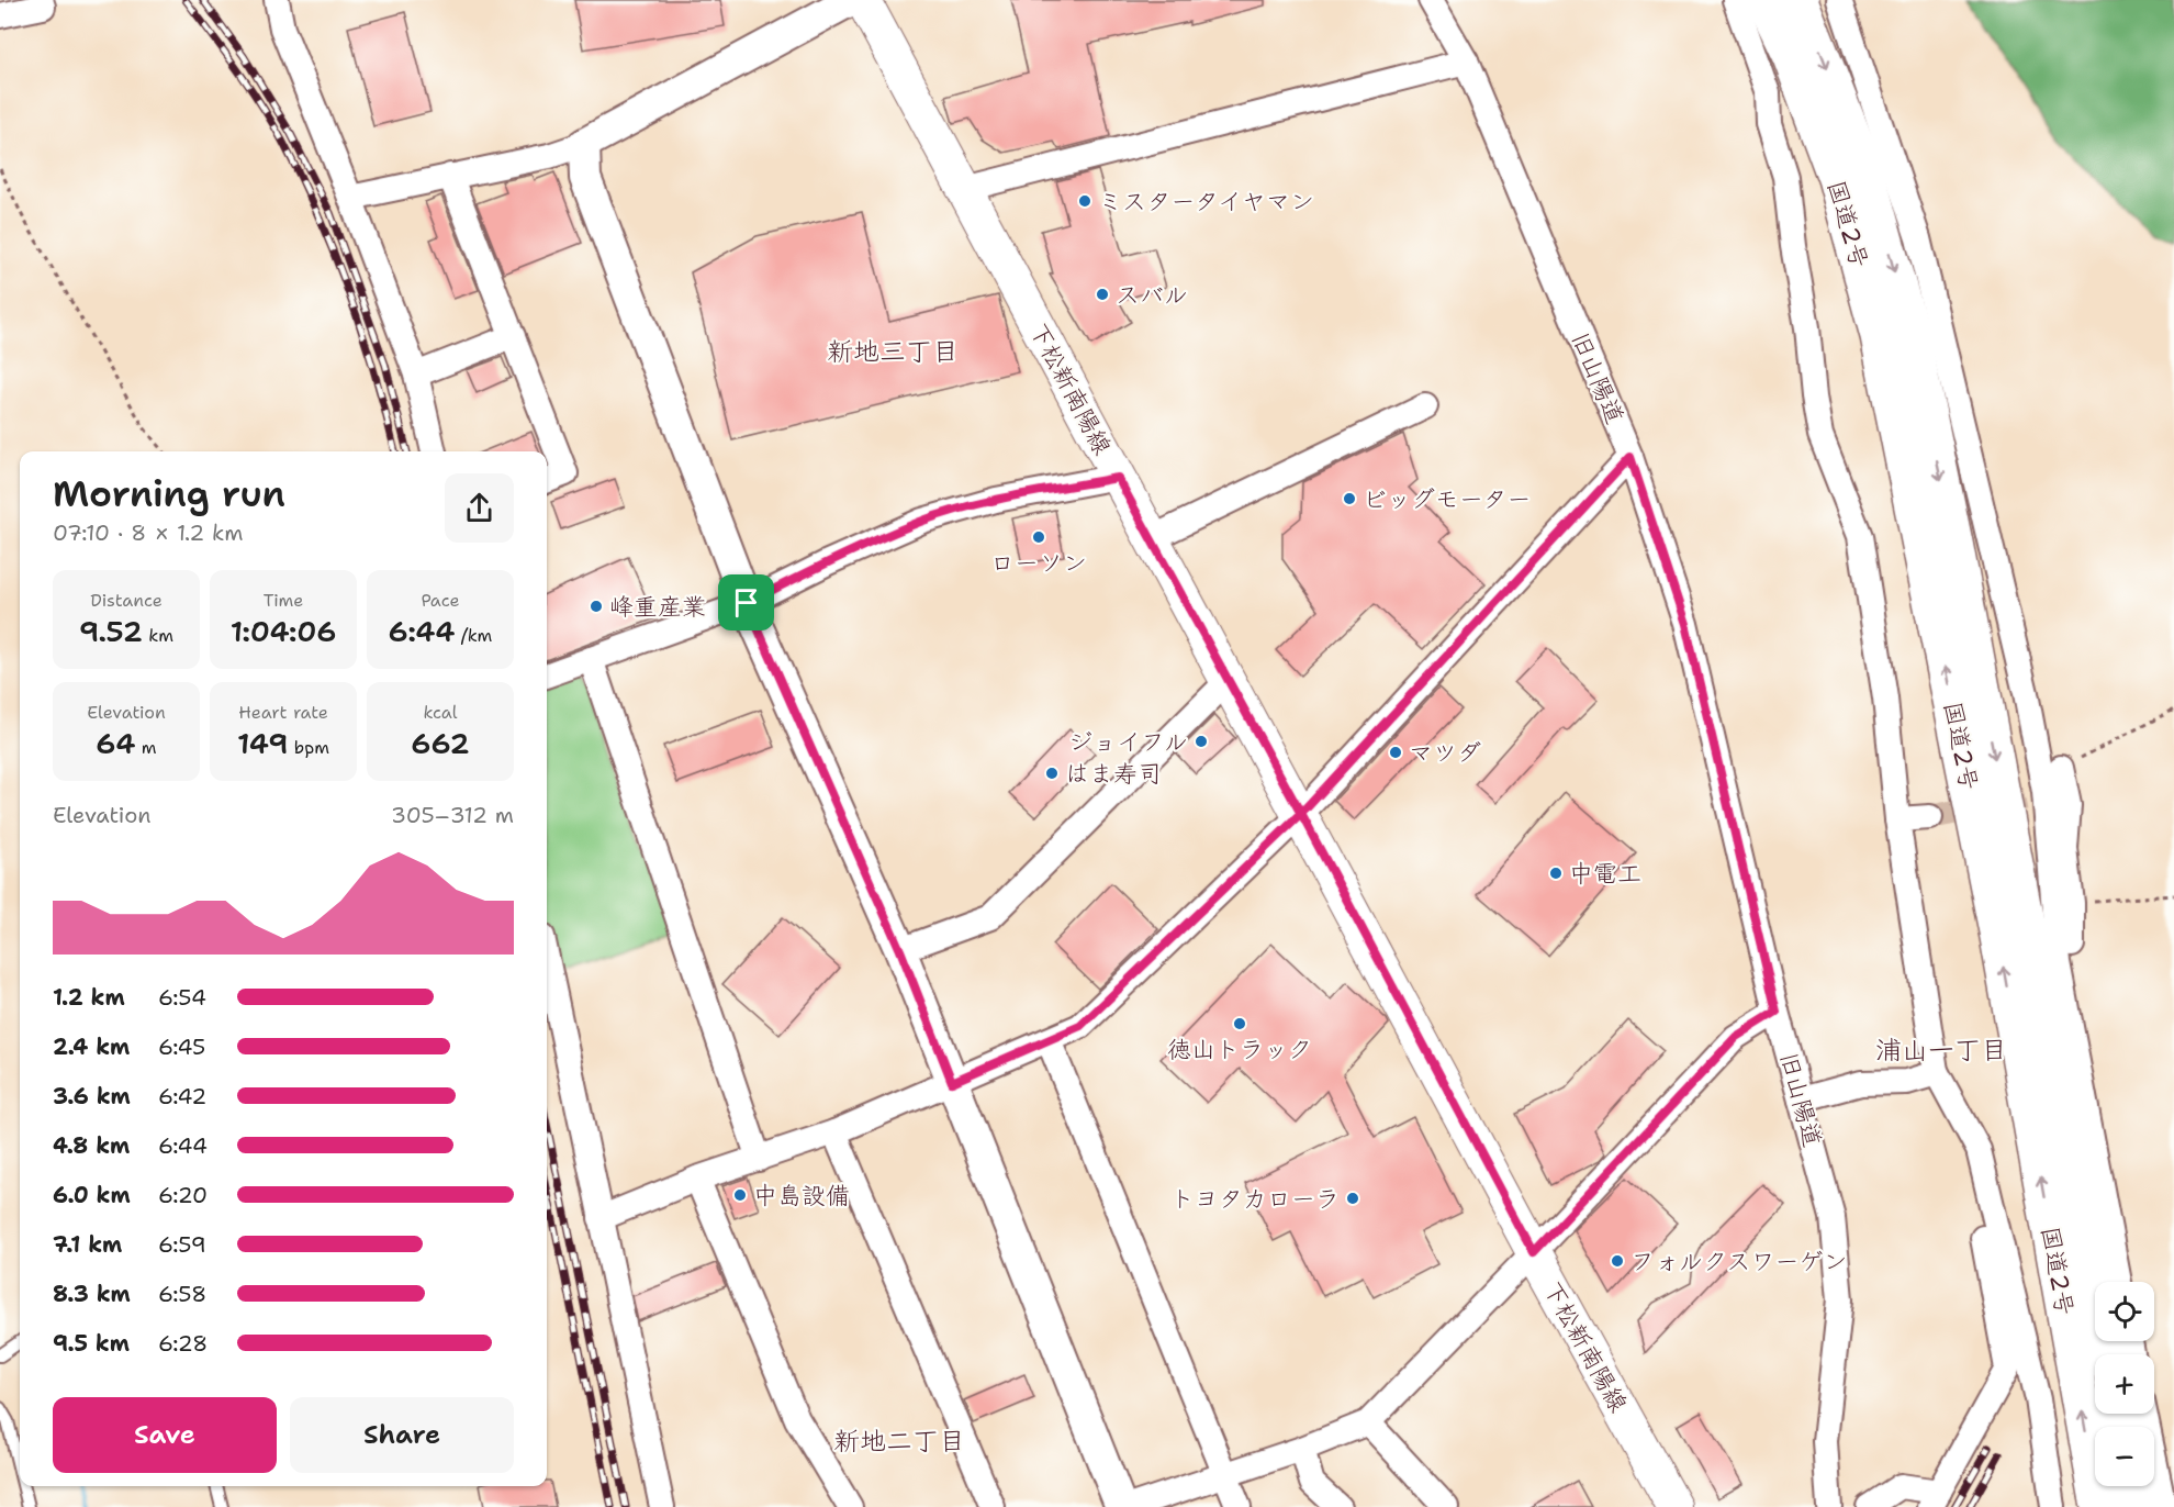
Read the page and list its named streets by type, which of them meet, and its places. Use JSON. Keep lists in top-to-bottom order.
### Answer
{
  "streets": {
    "highway": ["国道2号"],
    "main road": ["下松新南陽線"],
    "street": ["旧山陽道"]
  },
  "districts": ["新地三丁目", "浦山一丁目", "新地二丁目"],
  "places": [
    "ミスタータイヤマン",
    "スバル",
    "ビッグモーター",
    "ローソン",
    "峰重産業",
    "ジョイフル",
    "マツダ",
    "はま寿司",
    "中電工",
    "徳山トラック",
    "中島設備",
    "トヨタカローラ",
    "フォルクスワーゲン"
  ],
  "page": {
    "heading": ["Morning run", "07:10 · 8 × 1.2 km"],
    "stats": [
      ["Distance", "9.52 km"],
      ["Time", "1:04:06"],
      ["Pace", "6:44 /km"],
      ["Elevation", "64 m"],
      ["Heart rate", "149 bpm"],
      ["kcal", "662"]
    ],
    "chart": ["Elevation", "305–312 m"],
    "list": [
      {
        "name": "1.2 km",
        "note": "6:54"
      },
      {
        "name": "2.4 km",
        "note": "6:45"
      },
      {
        "name": "3.6 km",
        "note": "6:42"
      },
      {
        "name": "4.8 km",
        "note": "6:44"
      },
      {
        "name": "6.0 km",
        "note": "6:20"
      },
      {
        "name": "7.1 km",
        "note": "6:59"
      },
      {
        "name": "8.3 km",
        "note": "6:58"
      },
      {
        "name": "9.5 km",
        "note": "6:28"
      }
    ],
    "map_buttons": ["+", "−"],
    "buttons": ["Save", "Share"]
  }
}
